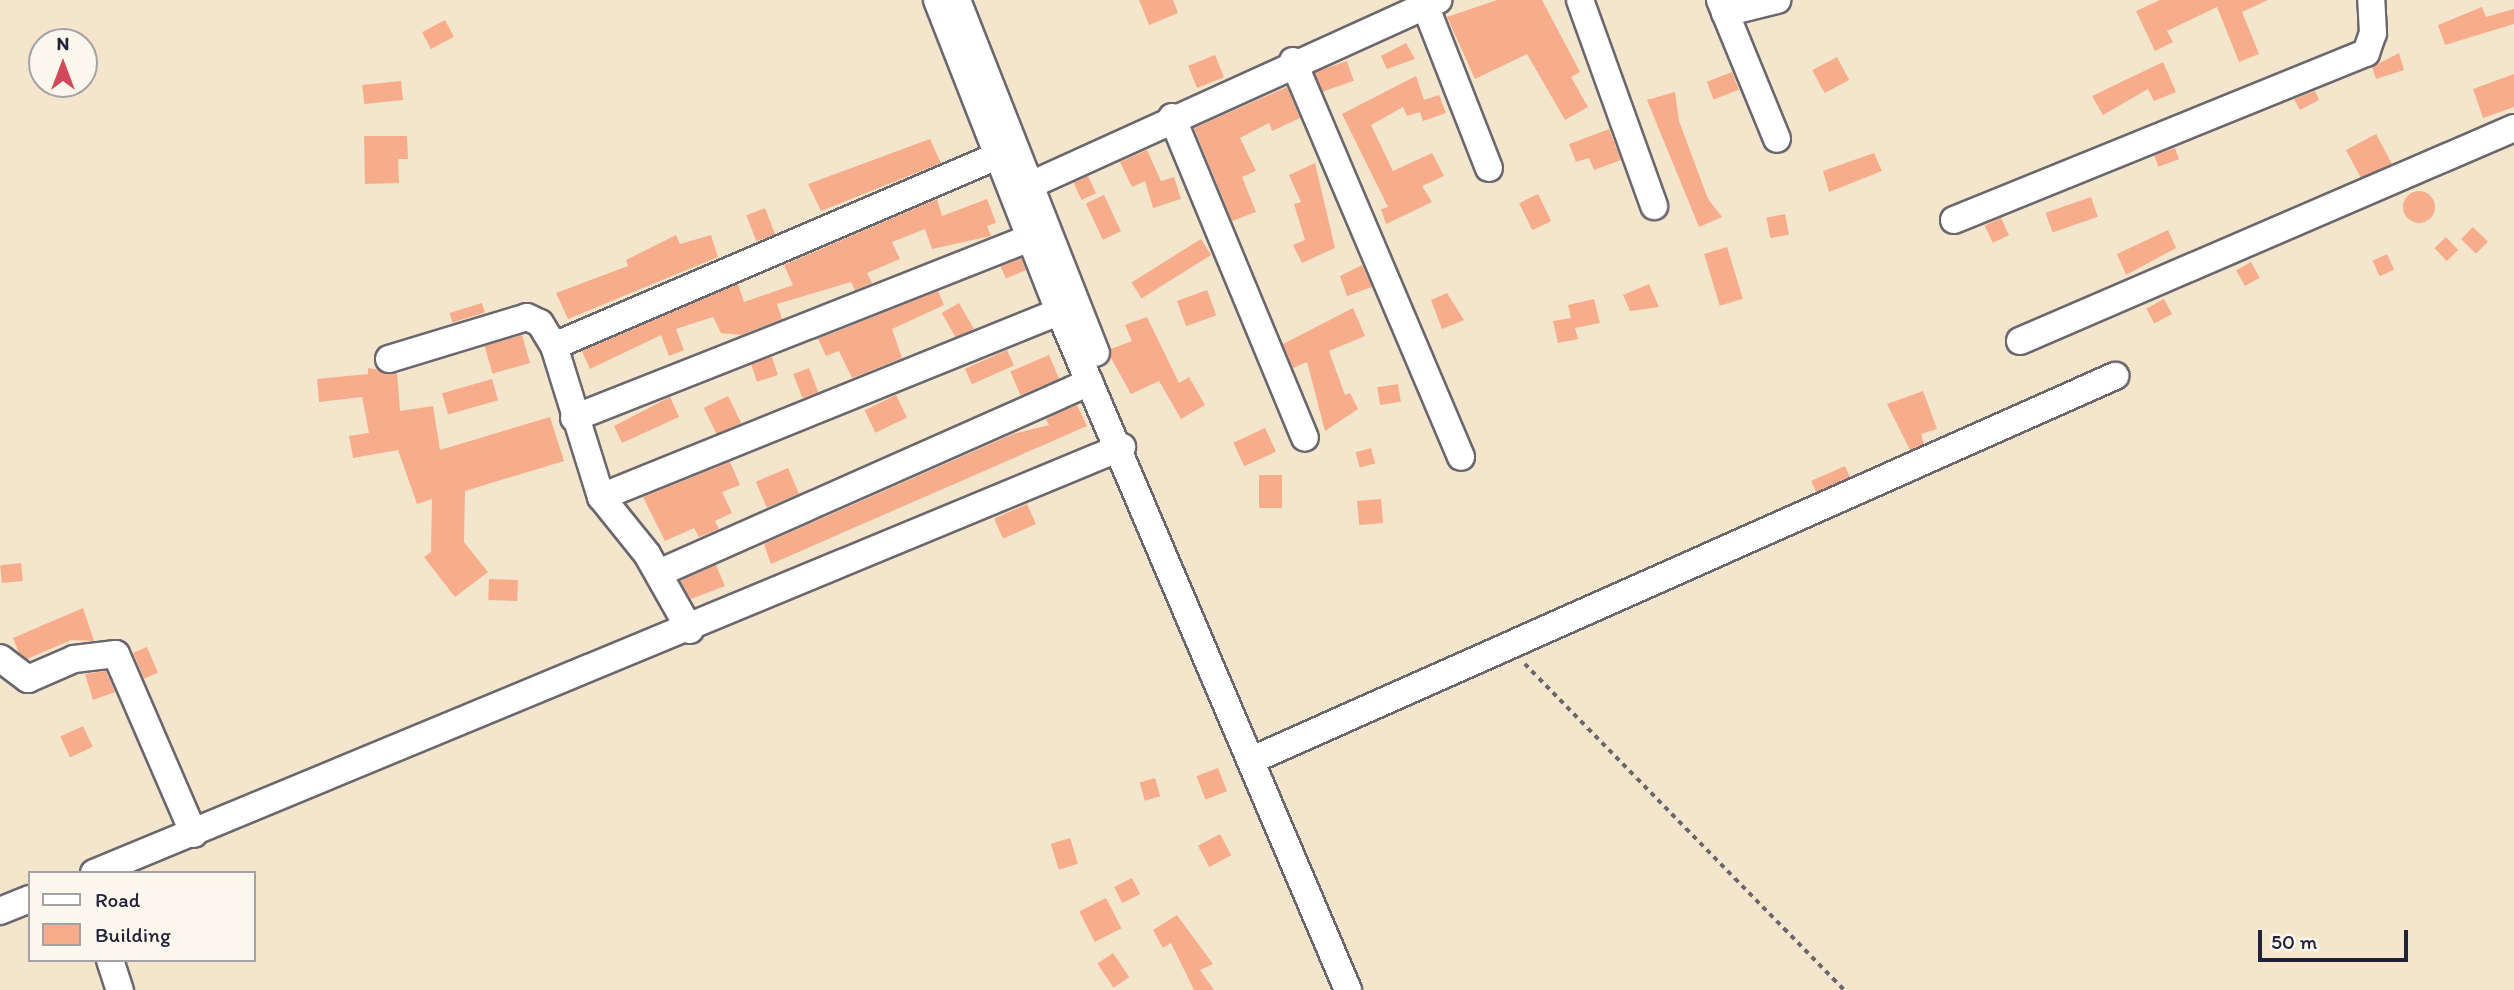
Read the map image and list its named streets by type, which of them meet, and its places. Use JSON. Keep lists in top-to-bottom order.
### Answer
{
  "legend": ["Road", "Building"],
  "scale_bar": "50 m",
  "north": "top"
}
